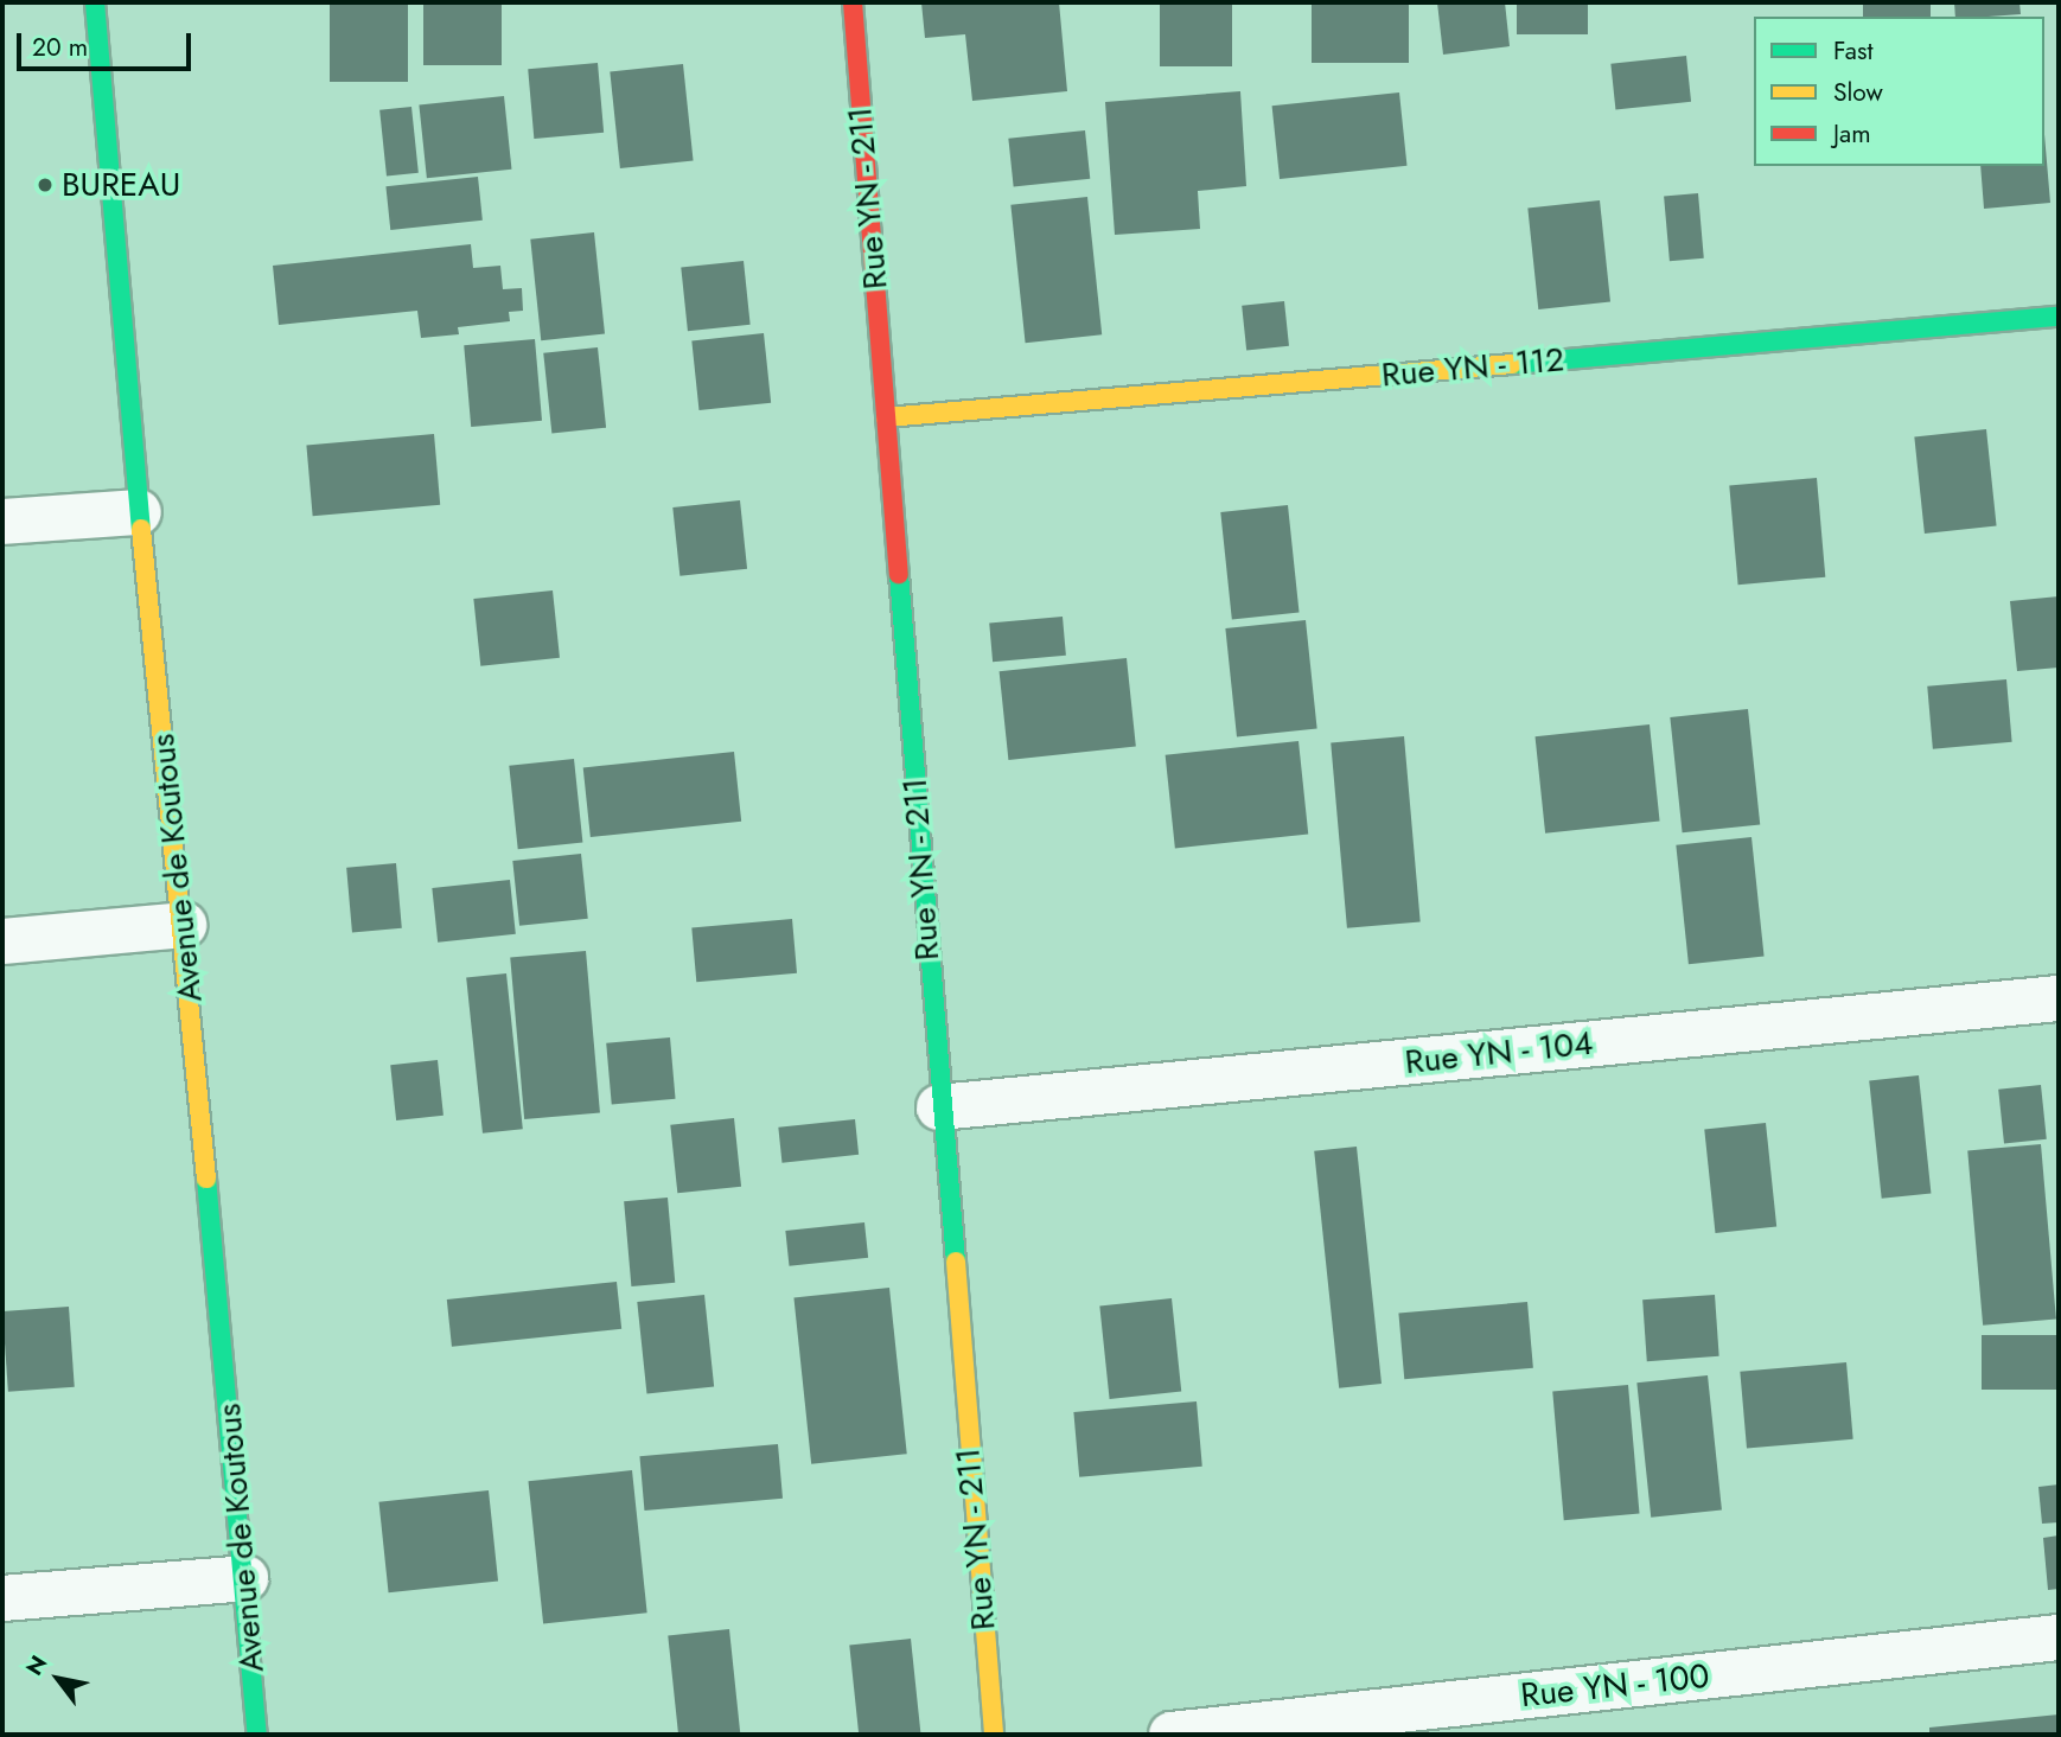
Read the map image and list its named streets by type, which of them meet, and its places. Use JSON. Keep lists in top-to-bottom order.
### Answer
{
  "streets": {
    "street": [
      "Rue YN - 211",
      "Rue YN - 112",
      "Avenue de Koutous",
      "Rue YN - 104",
      "Rue YN - 100"
    ]
  },
  "crossings": [
    ["Rue YN - 211", "Rue YN - 112"],
    ["Rue YN - 211", "Rue YN - 104"]
  ],
  "places": ["BUREAU"],
  "legend": ["Fast", "Slow", "Jam"],
  "scale_bar": "20 m",
  "north": "top left"
}
